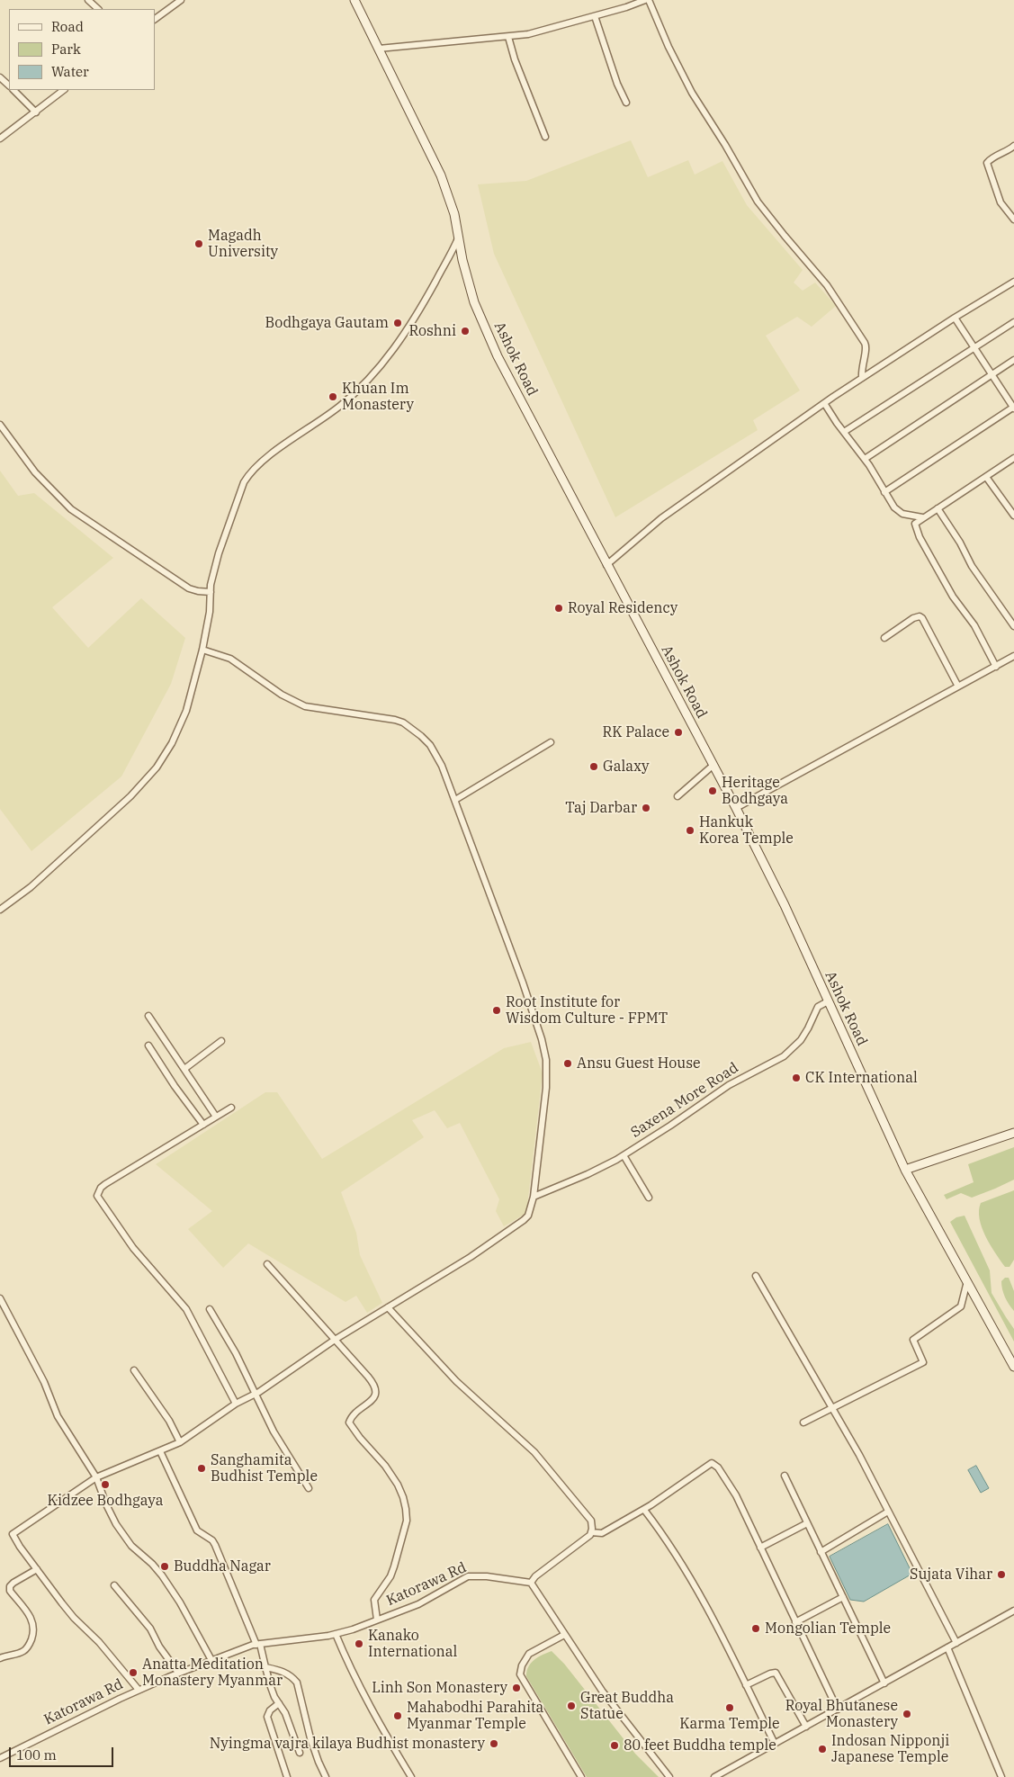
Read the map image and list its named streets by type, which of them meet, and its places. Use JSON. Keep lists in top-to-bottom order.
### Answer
{
  "streets": {
    "street": ["Ashok Road", "Saxena More Road", "Katorawa Rd"]
  },
  "crossings": [
    ["Ashok Road", "Saxena More Road"]
  ],
  "places": [
    "Magadh University",
    "Bodhgaya Gautam",
    "Roshni",
    "Khuan Im Monastery",
    "Royal Residency",
    "RK Palace",
    "Galaxy",
    "Heritage Bodhgaya",
    "Taj Darbar",
    "Hankuk Korea Temple",
    "Root Institute for Wisdom Culture - FPMT",
    "Ansu Guest House",
    "CK International",
    "Sanghamita Budhist Temple",
    "Kidzee Bodhgaya",
    "Buddha Nagar",
    "Sujata Vihar",
    "Mongolian Temple",
    "Kanako International",
    "Anatta Meditation Monastery Myanmar",
    "Linh Son Monastery",
    "Great Buddha Statue",
    "Karma Temple",
    "Royal Bhutanese Monastery",
    "Mahabodhi Parahita Myanmar Temple",
    "Nyingma vajra kilaya Budhist monastery",
    "80 feet Buddha temple",
    "Indosan Nipponji Japanese Temple"
  ],
  "legend": ["Road", "Park", "Water"],
  "scale_bar": "100 m"
}
